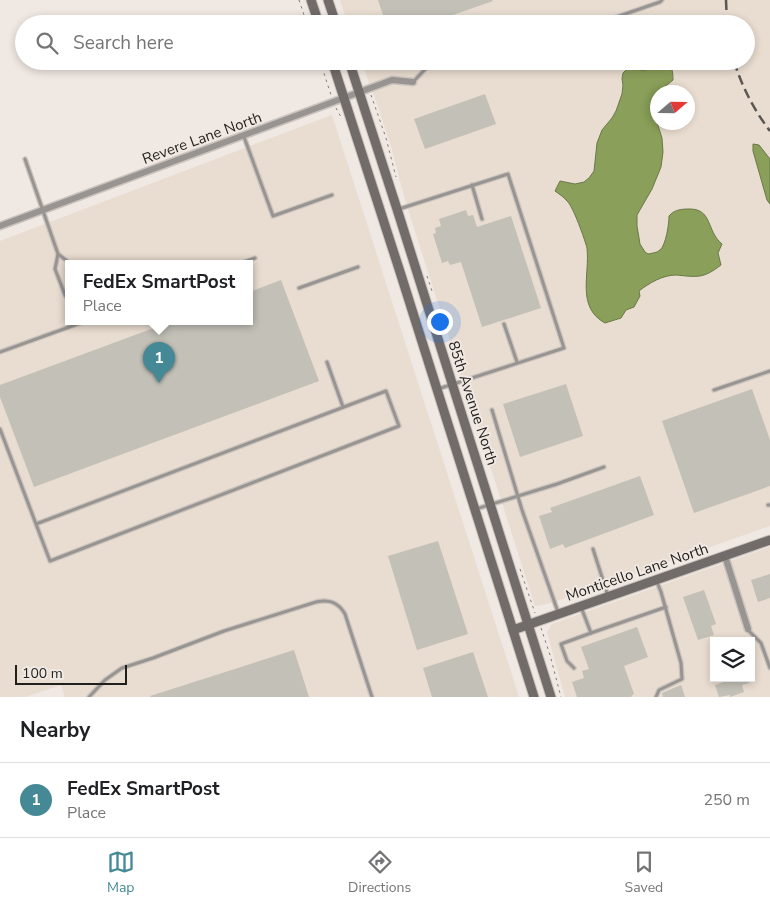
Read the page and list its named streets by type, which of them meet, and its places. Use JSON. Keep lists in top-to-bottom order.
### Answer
{
  "streets": {
    "main road": ["85th Avenue North", "Monticello Lane North"],
    "street": ["Revere Lane North"]
  },
  "crossings": [
    ["Revere Lane North", "85th Avenue North"],
    ["85th Avenue North", "Monticello Lane North"]
  ],
  "scale_bar": "100 m",
  "north": "right",
  "page": {
    "search": "Search here",
    "popup": ["FedEx SmartPost", "Place"],
    "pins": "1",
    "scale": "100 m",
    "heading": "Nearby",
    "list": [
      {
        "mark": "1",
        "name": "FedEx SmartPost",
        "note": "Place",
        "value": "250 m"
      }
    ],
    "nav": ["Map", "Directions", "Saved"]
  }
}
